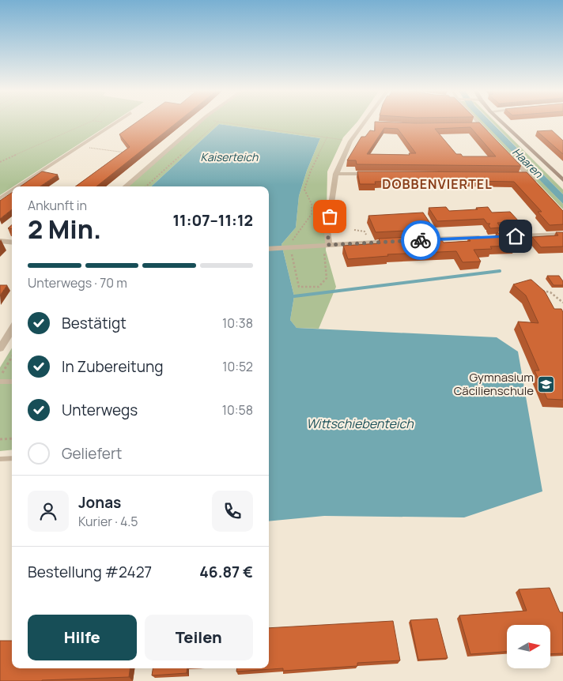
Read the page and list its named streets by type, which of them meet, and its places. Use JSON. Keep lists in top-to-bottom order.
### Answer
{
  "districts": ["DOBBENVIERTEL"],
  "water": ["Kaiserteich", "Haaren", "Wittschiebenteich"],
  "places": {
    "school or university": ["Gymnasium Cäcilienschule"]
  },
  "north": "right",
  "page": {
    "heading": ["2 Min.", "Ankunft in", "11:07–11:12"],
    "panel": [
      "Jonas",
      "Kurier · 4.5",
      "Bestellung #2427",
      "46.87 €"
    ],
    "bar": "Unterwegs · 70 m",
    "list": [
      ["Bestätigt", "10:38"],
      ["In Zubereitung", "10:52"],
      ["Unterwegs", "10:58"],
      "Geliefert"
    ],
    "buttons": ["Hilfe", "Teilen"]
  }
}
